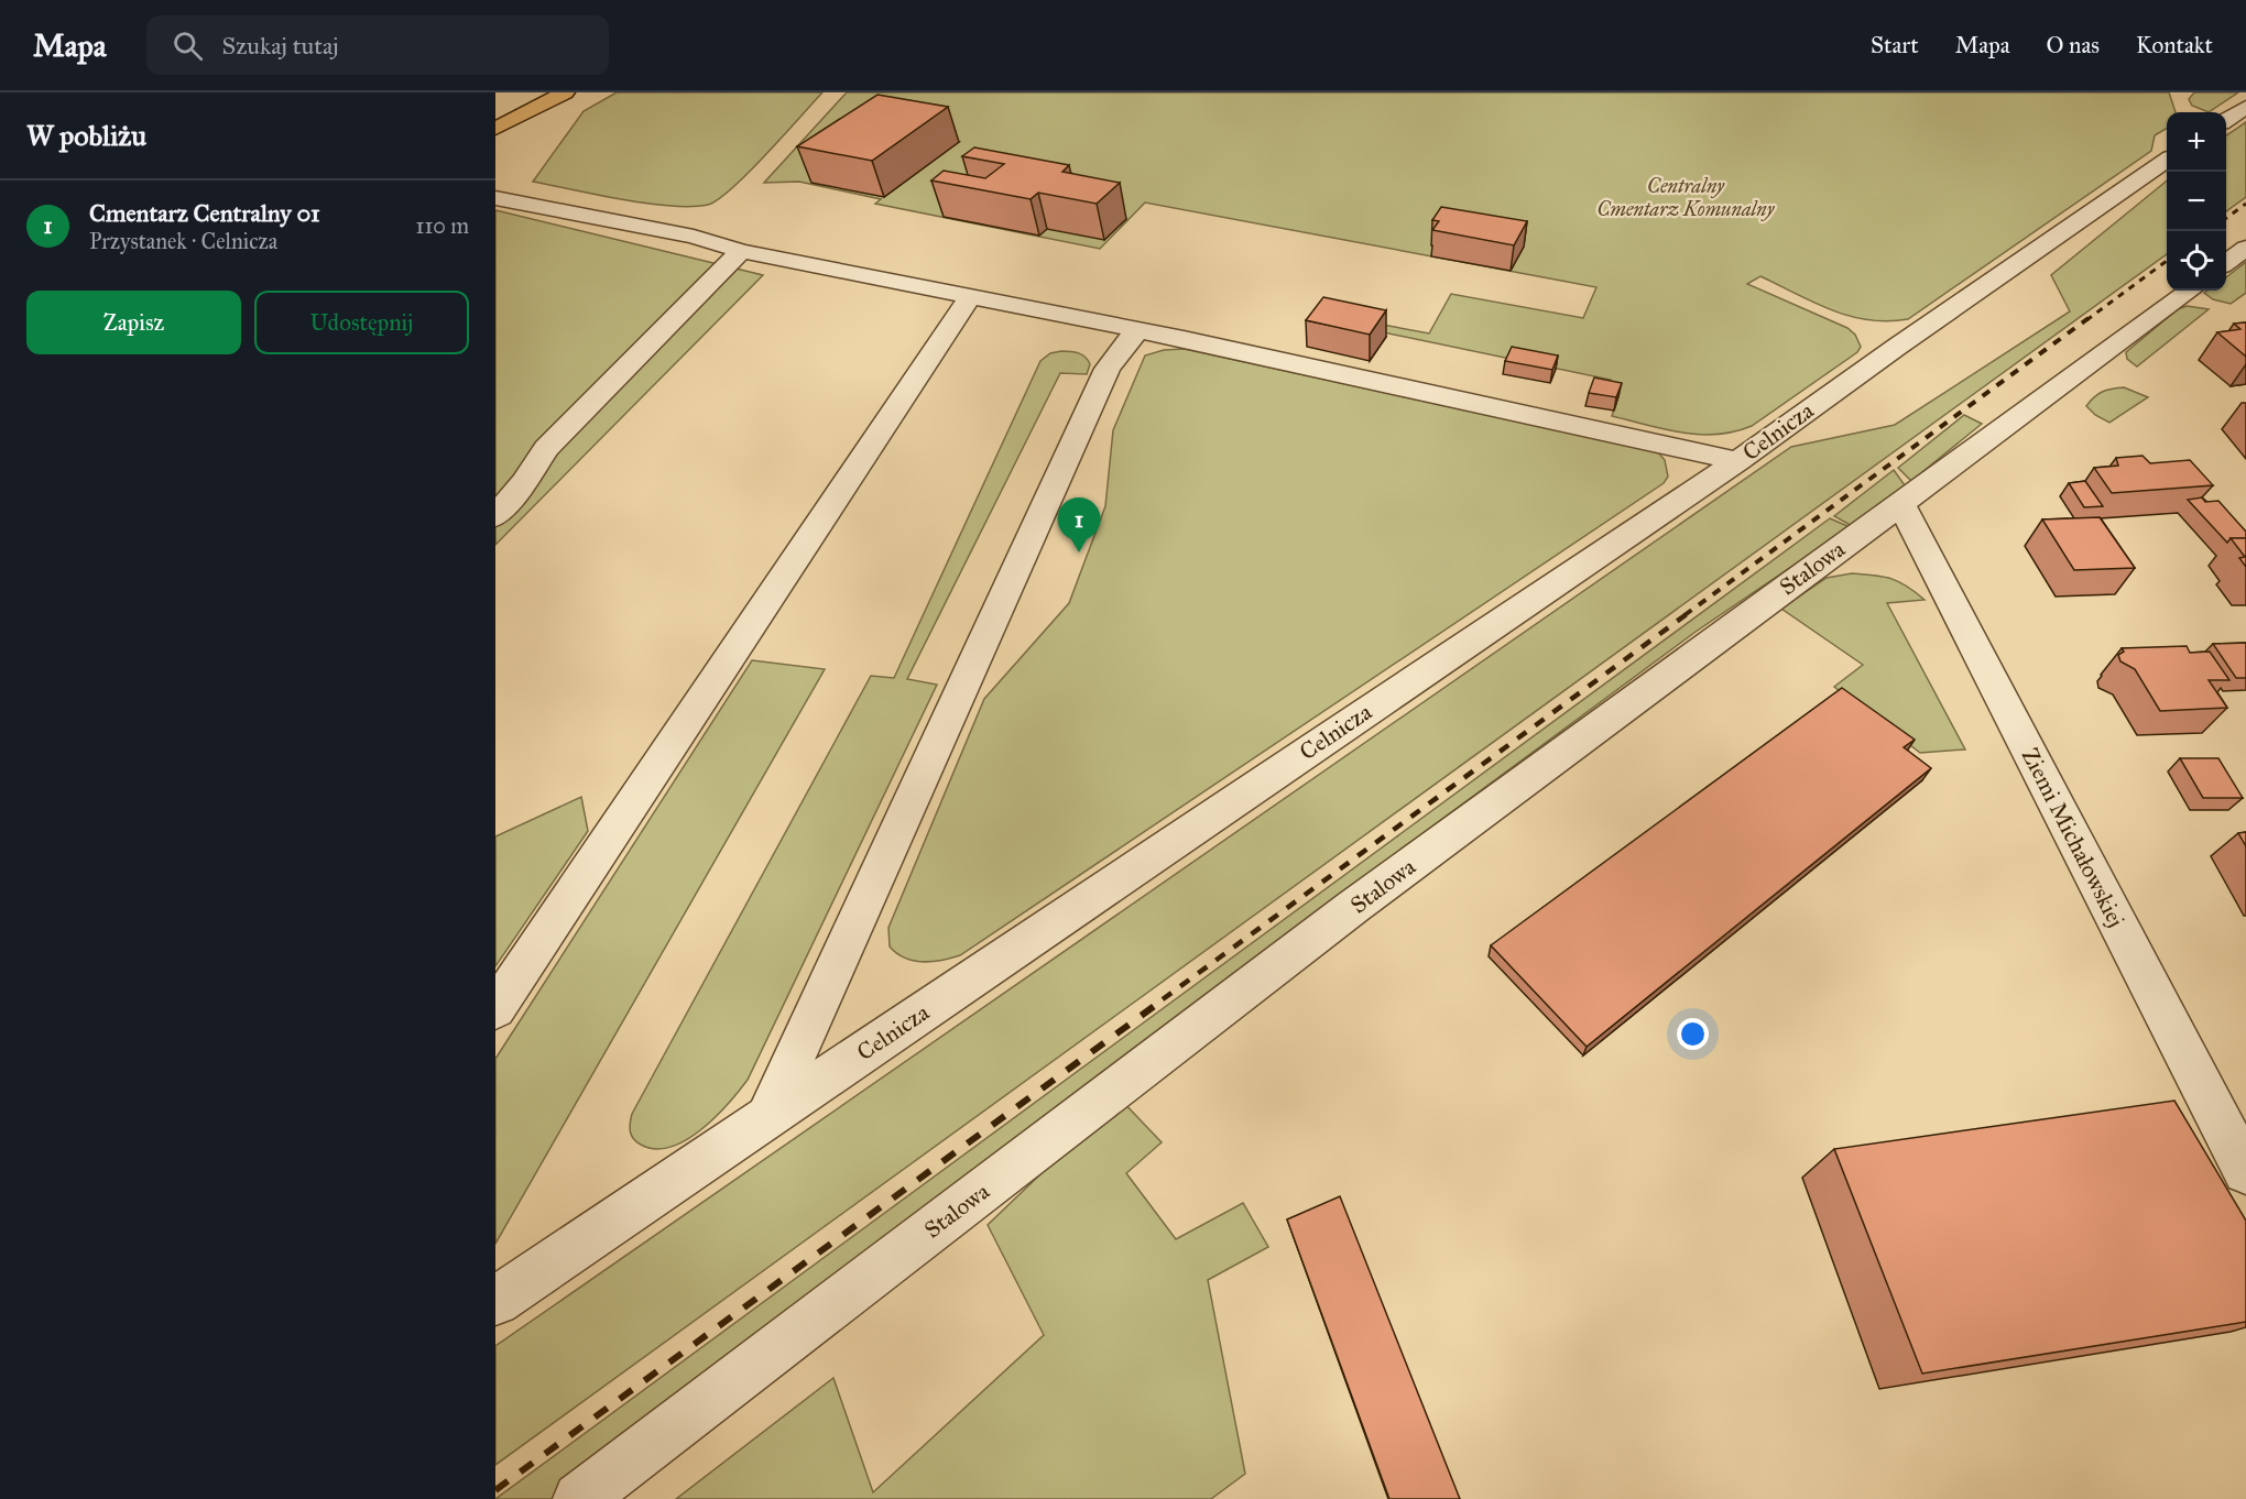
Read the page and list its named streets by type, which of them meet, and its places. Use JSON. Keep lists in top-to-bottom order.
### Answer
{
  "streets": {
    "street": ["Celnicza", "Stalowa", "Ziemi Michałowskiej"]
  },
  "crossings": [
    ["Stalowa", "Ziemi Michałowskiej"]
  ],
  "parks": ["Centralny Cmentarz Komunalny"],
  "page": {
    "header": "Mapa",
    "search": "Szukaj tutaj",
    "nav": [
      "Start",
      "Mapa",
      "O nas",
      "Kontakt"
    ],
    "heading": "W pobliżu",
    "map_buttons": ["+", "−"],
    "list": [
      {
        "mark": "1",
        "name": "Cmentarz Centralny 01",
        "note": "Przystanek · Celnicza",
        "value": "110 m"
      }
    ],
    "buttons": ["Zapisz", "Udostępnij"],
    "pins": "1"
  }
}
